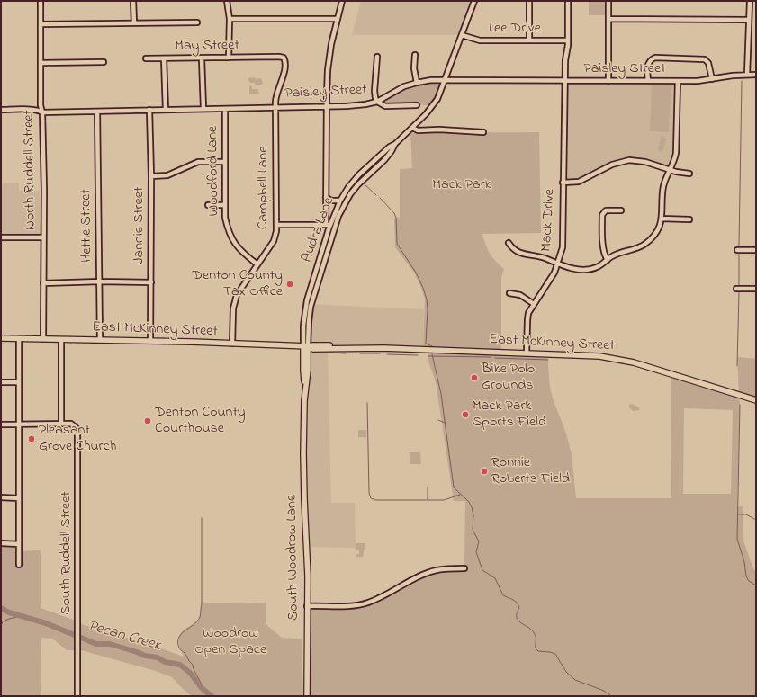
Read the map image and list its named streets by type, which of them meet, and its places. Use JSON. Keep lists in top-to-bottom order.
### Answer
{
  "streets": {
    "main road": ["East McKinney Street", "South Woodrow Lane"],
    "street": [
      "Lee Drive",
      "May Street",
      "Paisley Street",
      "North Ruddell Street",
      "Woodford Lane",
      "Campbell Lane",
      "Mack Drive",
      "Hettie Street",
      "Jannie Street",
      "Audra Lane",
      "South Ruddell Street"
    ]
  },
  "crossings": [
    ["Lee Drive", "Mack Drive"],
    ["Lee Drive", "Audra Lane"],
    ["May Street", "Campbell Lane"],
    ["Paisley Street", "North Ruddell Street"],
    ["Paisley Street", "Woodford Lane"],
    ["Paisley Street", "Campbell Lane"],
    ["Paisley Street", "Mack Drive"],
    ["Paisley Street", "Hettie Street"],
    ["Paisley Street", "Jannie Street"],
    ["Paisley Street", "Audra Lane"],
    ["North Ruddell Street", "East McKinney Street"],
    ["Woodford Lane", "Campbell Lane"],
    ["Campbell Lane", "East McKinney Street"],
    ["Mack Drive", "East McKinney Street"],
    ["Hettie Street", "East McKinney Street"],
    ["Jannie Street", "East McKinney Street"],
    ["Audra Lane", "East McKinney Street"],
    ["Audra Lane", "South Woodrow Lane"],
    ["East McKinney Street", "South Woodrow Lane"]
  ],
  "water": ["Pecan Creek"],
  "parks": ["Mack Park", "Woodrow Open Space"],
  "places": [
    "Denton County Tax Office",
    "Bike Polo Grounds",
    "Mack Park Sports Field",
    "Denton County Courthouse",
    "Pleasant Grove Church",
    "Ronnie Roberts Field"
  ]
}
